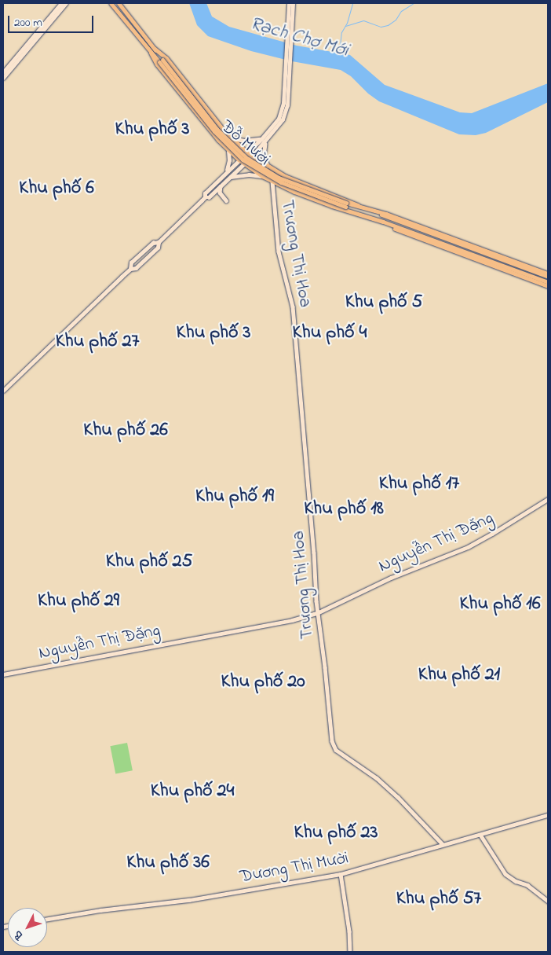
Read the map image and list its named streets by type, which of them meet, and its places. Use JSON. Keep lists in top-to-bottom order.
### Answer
{
  "streets": {
    "highway": ["Đỗ Mười"],
    "street": ["Trương Thị Hoa", "Nguyễn Thị Đặng", "Dương Thị Mười"]
  },
  "crossings": [
    ["Đỗ Mười", "Trương Thị Hoa"],
    ["Trương Thị Hoa", "Nguyễn Thị Đặng"],
    ["Trương Thị Hoa", "Dương Thị Mười"]
  ],
  "districts": [
    "Khu phố 3",
    "Khu phố 6",
    "Khu phố 5",
    "Khu phố 3",
    "Khu phố 4",
    "Khu phố 27",
    "Khu phố 26",
    "Khu phố 17",
    "Khu phố 19",
    "Khu phố 18",
    "Khu phố 25",
    "Khu phố 29",
    "Khu phố 16",
    "Khu phố 21",
    "Khu phố 20",
    "Khu phố 24",
    "Khu phố 23",
    "Khu phố 36",
    "Khu phố 57"
  ],
  "water": ["Rạch Chợ Mới"],
  "scale_bar": "200 m",
  "north": "bottom left"
}
